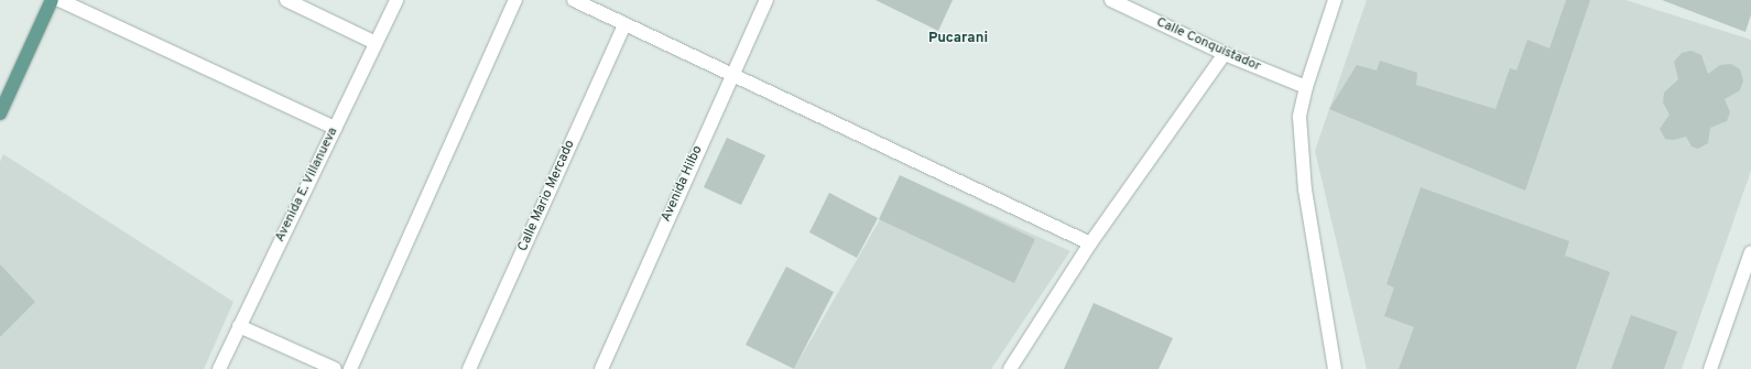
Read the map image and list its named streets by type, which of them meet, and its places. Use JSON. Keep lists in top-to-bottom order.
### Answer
{
  "streets": {
    "street": [
      "Calle Conquistador",
      "Avenida Hilbo",
      "Avenida E. Villanueva",
      "Calle Mario Mercado"
    ]
  },
  "districts": ["Pucarani"]
}
